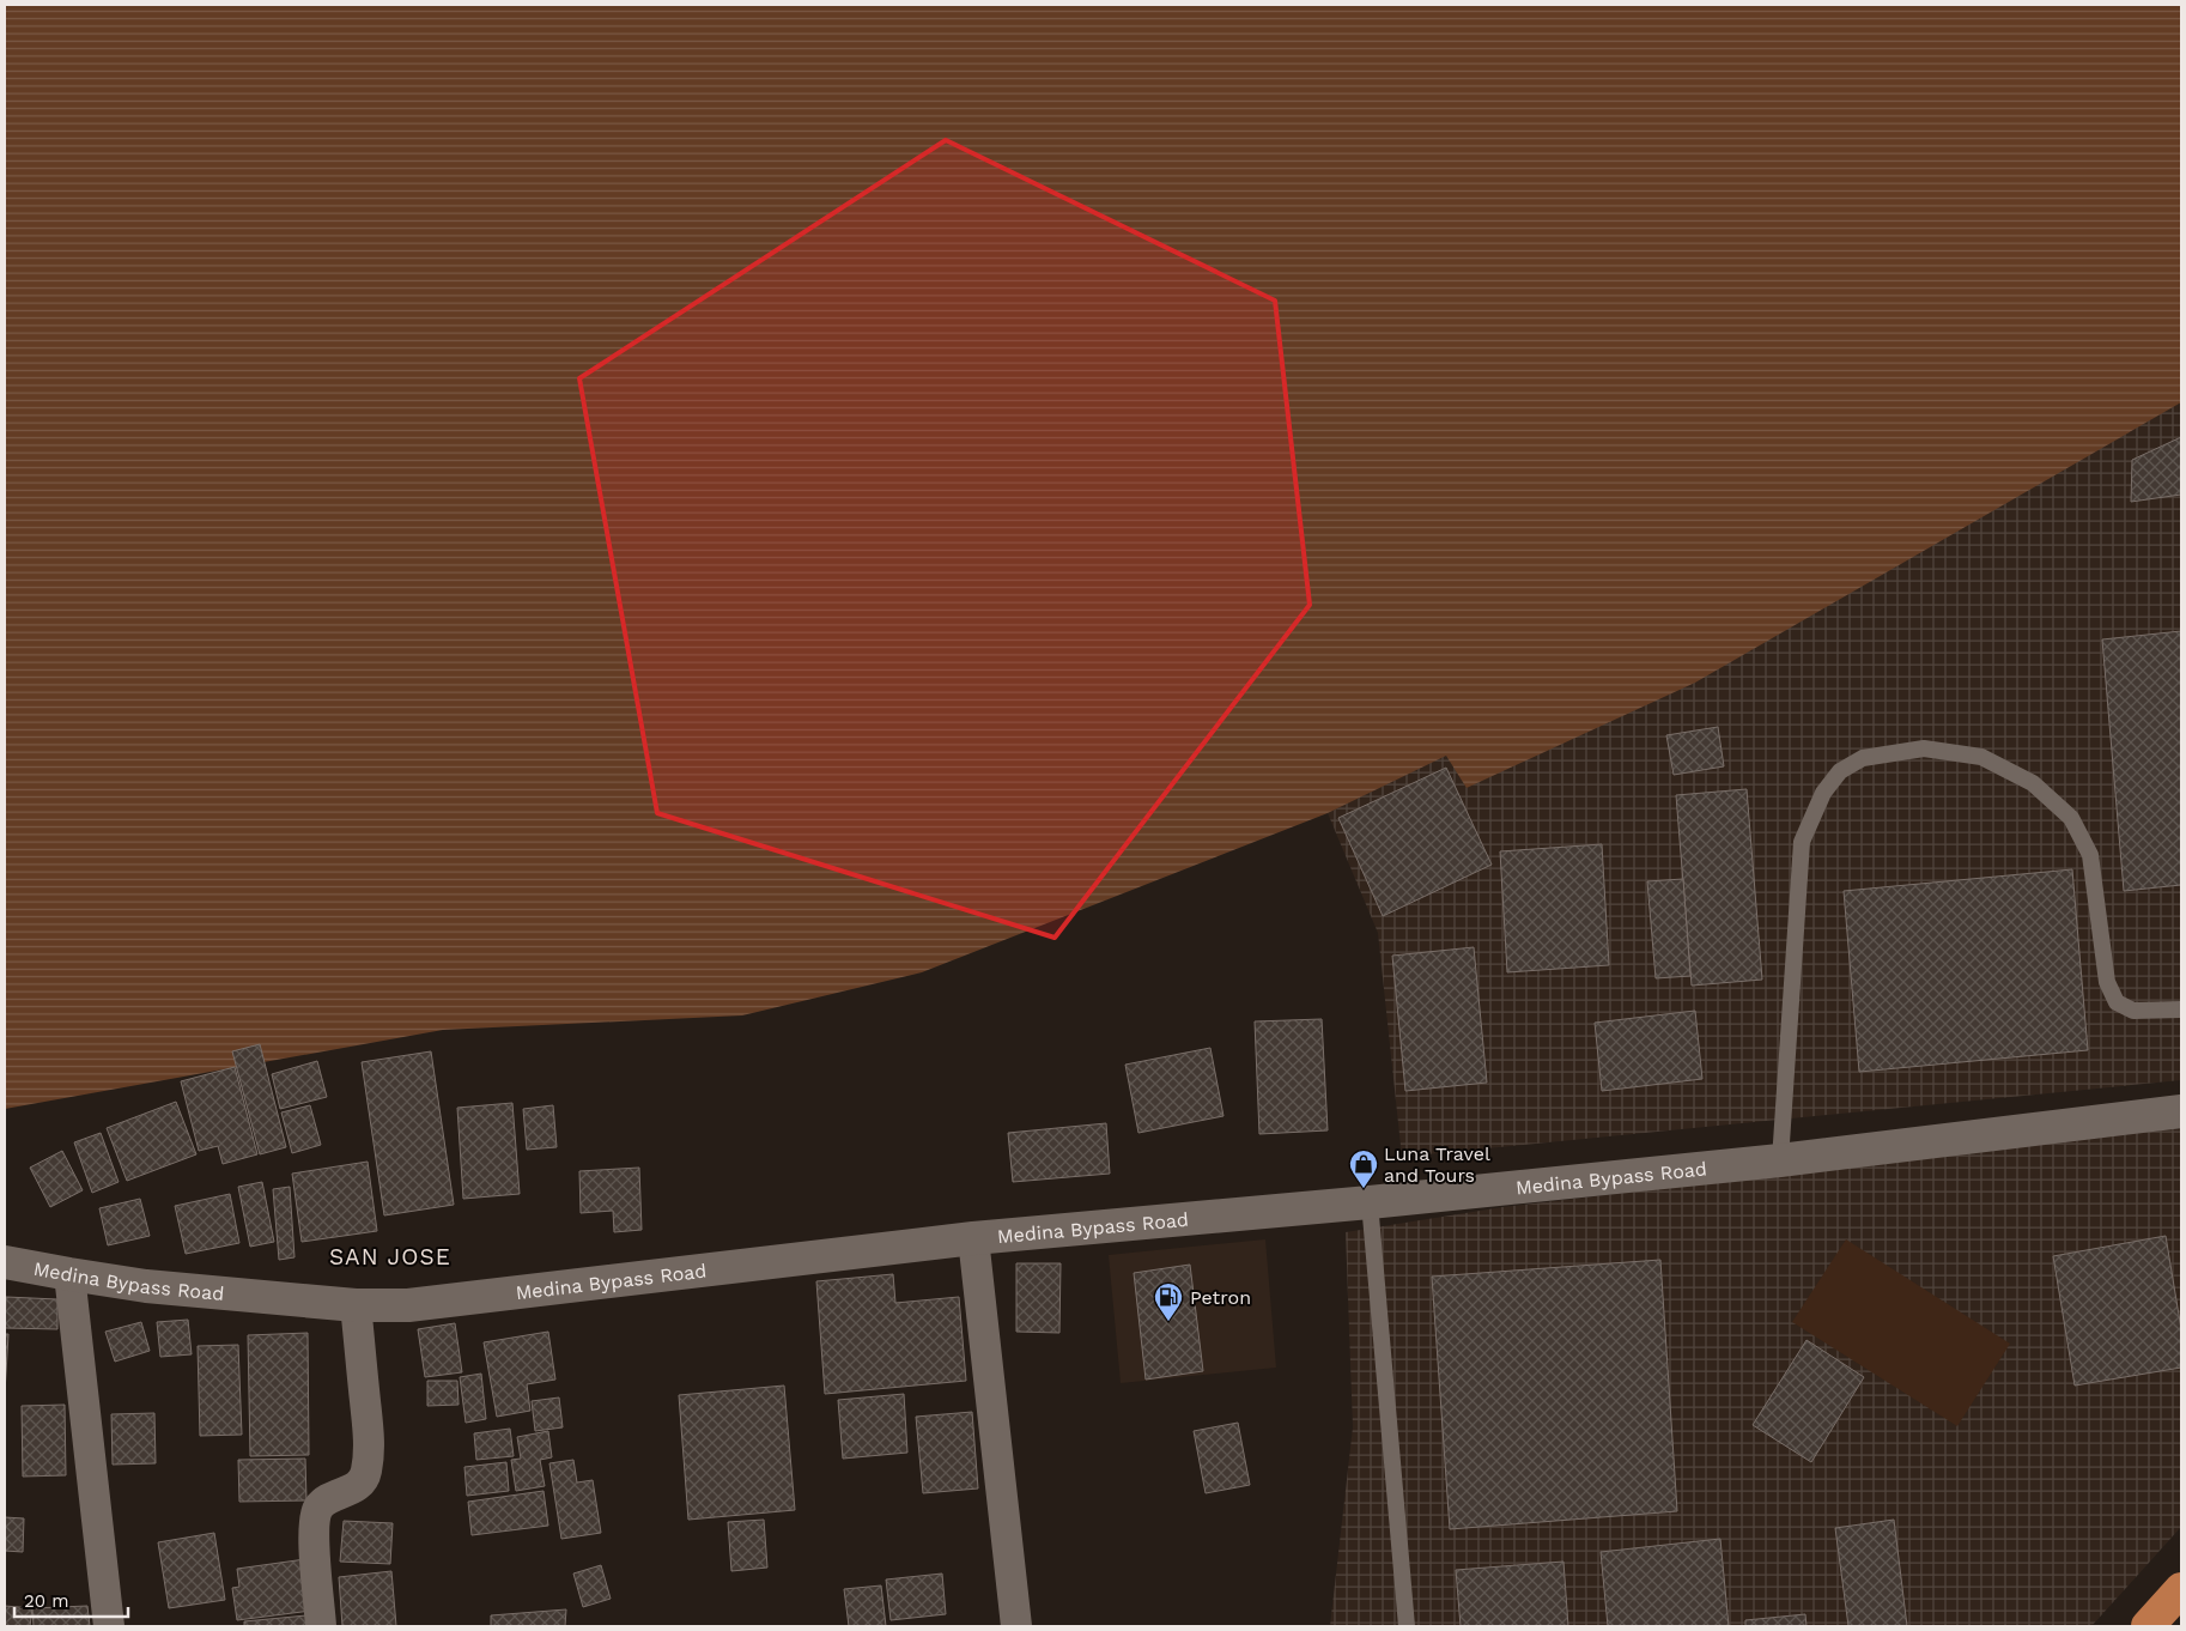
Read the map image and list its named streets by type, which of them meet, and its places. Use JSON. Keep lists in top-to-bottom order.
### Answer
{
  "streets": {
    "main road": ["Medina Bypass Road"]
  },
  "districts": ["SAN JOSE"],
  "places": {
    "shop": ["Luna Travel and Tours"],
    "fuel station": ["Petron"]
  },
  "scale_bar": "20 m"
}
